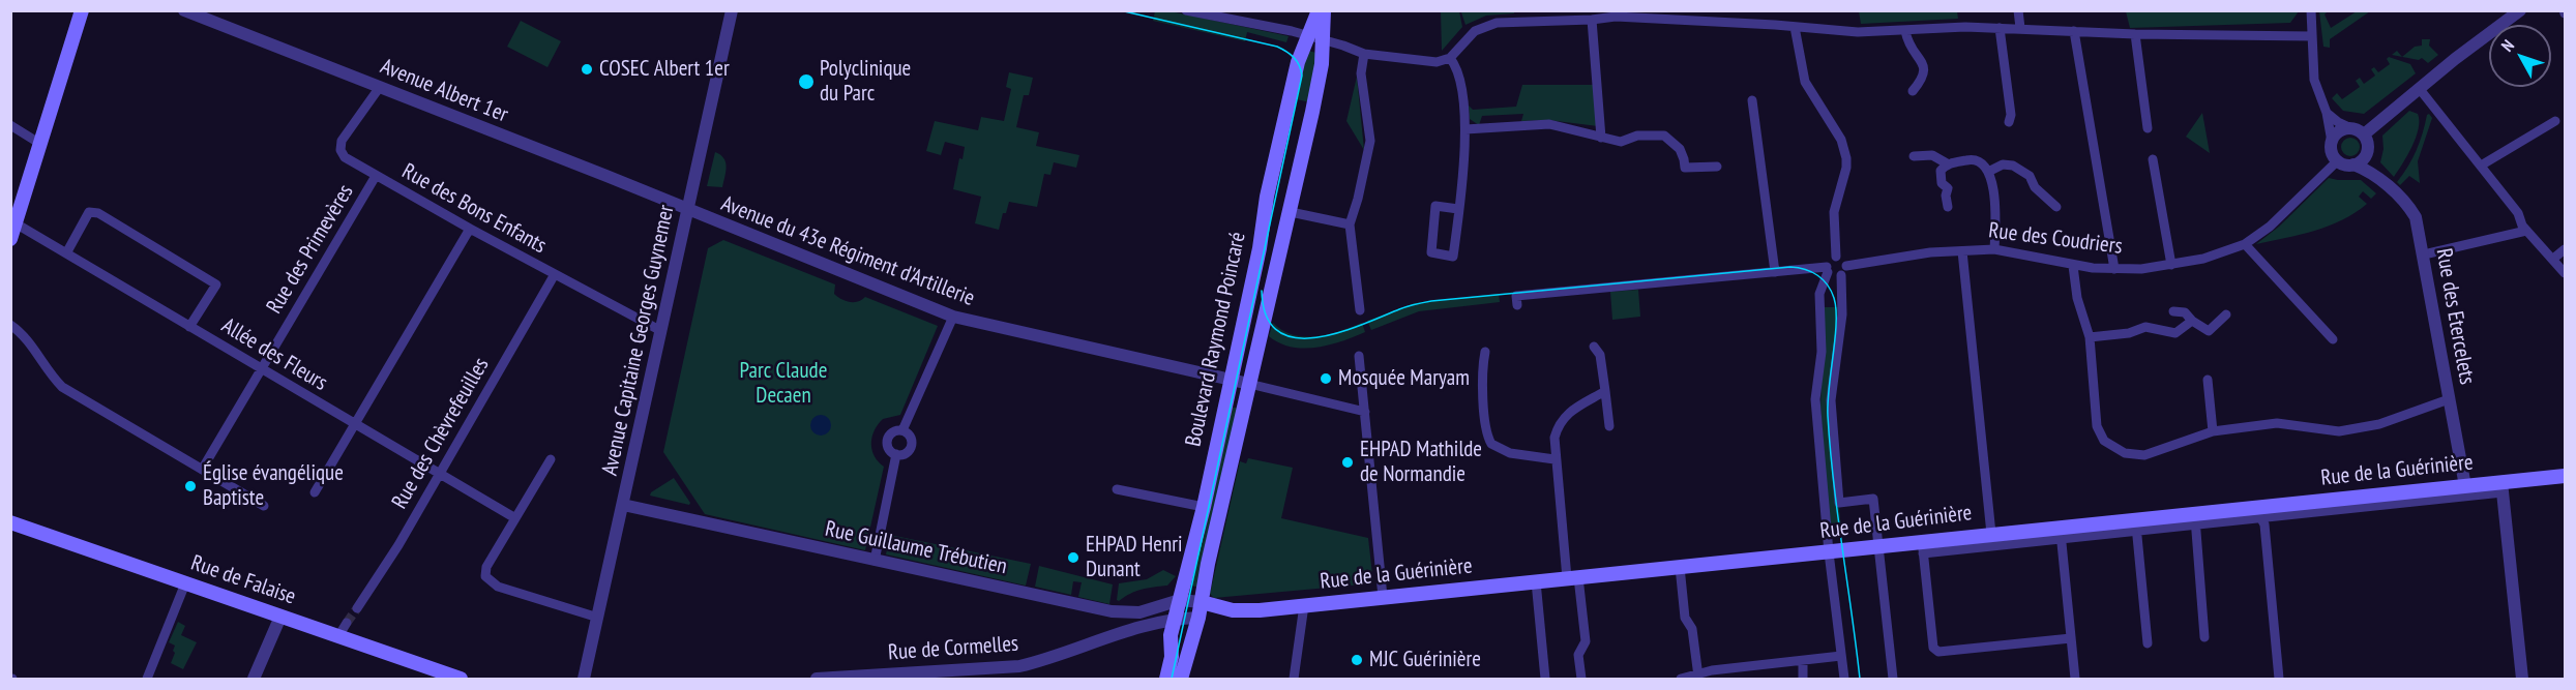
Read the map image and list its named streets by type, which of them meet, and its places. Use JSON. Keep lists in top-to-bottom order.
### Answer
{
  "streets": {
    "main road": ["Boulevard Raymond Poincaré", "Rue de la Guérinière", "Rue de Falaise"],
    "street": [
      "Avenue Albert 1er",
      "Rue des Bons Enfants",
      "Rue des Coudriers",
      "Rue des Primevères",
      "Avenue du 43e Régiment d'Artillerie",
      "Rue des Etercelets",
      "Avenue Capitaine Georges Guynemer",
      "Allée des Fleurs",
      "Rue des Chèvrefeuilles",
      "Rue Guillaume Trébutien",
      "Rue de Cormelles"
    ]
  },
  "crossings": [
    ["Avenue Albert 1er", "Rue des Bons Enfants"],
    ["Avenue Albert 1er", "Avenue du 43e Régiment d'Artillerie"],
    ["Avenue Albert 1er", "Avenue Capitaine Georges Guynemer"],
    ["Rue des Bons Enfants", "Rue des Primevères"],
    ["Rue des Bons Enfants", "Avenue Capitaine Georges Guynemer"],
    ["Rue des Bons Enfants", "Rue des Chèvrefeuilles"],
    ["Rue des Coudriers", "Rue des Etercelets"],
    ["Rue des Primevères", "Allée des Fleurs"],
    ["Avenue du 43e Régiment d'Artillerie", "Boulevard Raymond Poincaré"],
    ["Avenue du 43e Régiment d'Artillerie", "Avenue Capitaine Georges Guynemer"],
    ["Rue des Etercelets", "Rue de la Guérinière"],
    ["Boulevard Raymond Poincaré", "Rue de la Guérinière"],
    ["Boulevard Raymond Poincaré", "Rue Guillaume Trébutien"],
    ["Boulevard Raymond Poincaré", "Rue de Cormelles"],
    ["Avenue Capitaine Georges Guynemer", "Rue Guillaume Trébutien"],
    ["Allée des Fleurs", "Rue des Chèvrefeuilles"],
    ["Rue de la Guérinière", "Rue Guillaume Trébutien"],
    ["Rue de la Guérinière", "Rue de Cormelles"]
  ],
  "parks": ["Parc Claude Decaen"],
  "places": [
    "COSEC Albert 1er",
    "Polyclinique du Parc",
    "Mosquée Maryam",
    "EHPAD Mathilde de Normandie",
    "Église évangélique Baptiste",
    "EHPAD Henri Dunant",
    "MJC Guérinière"
  ],
  "north": "top left"
}
